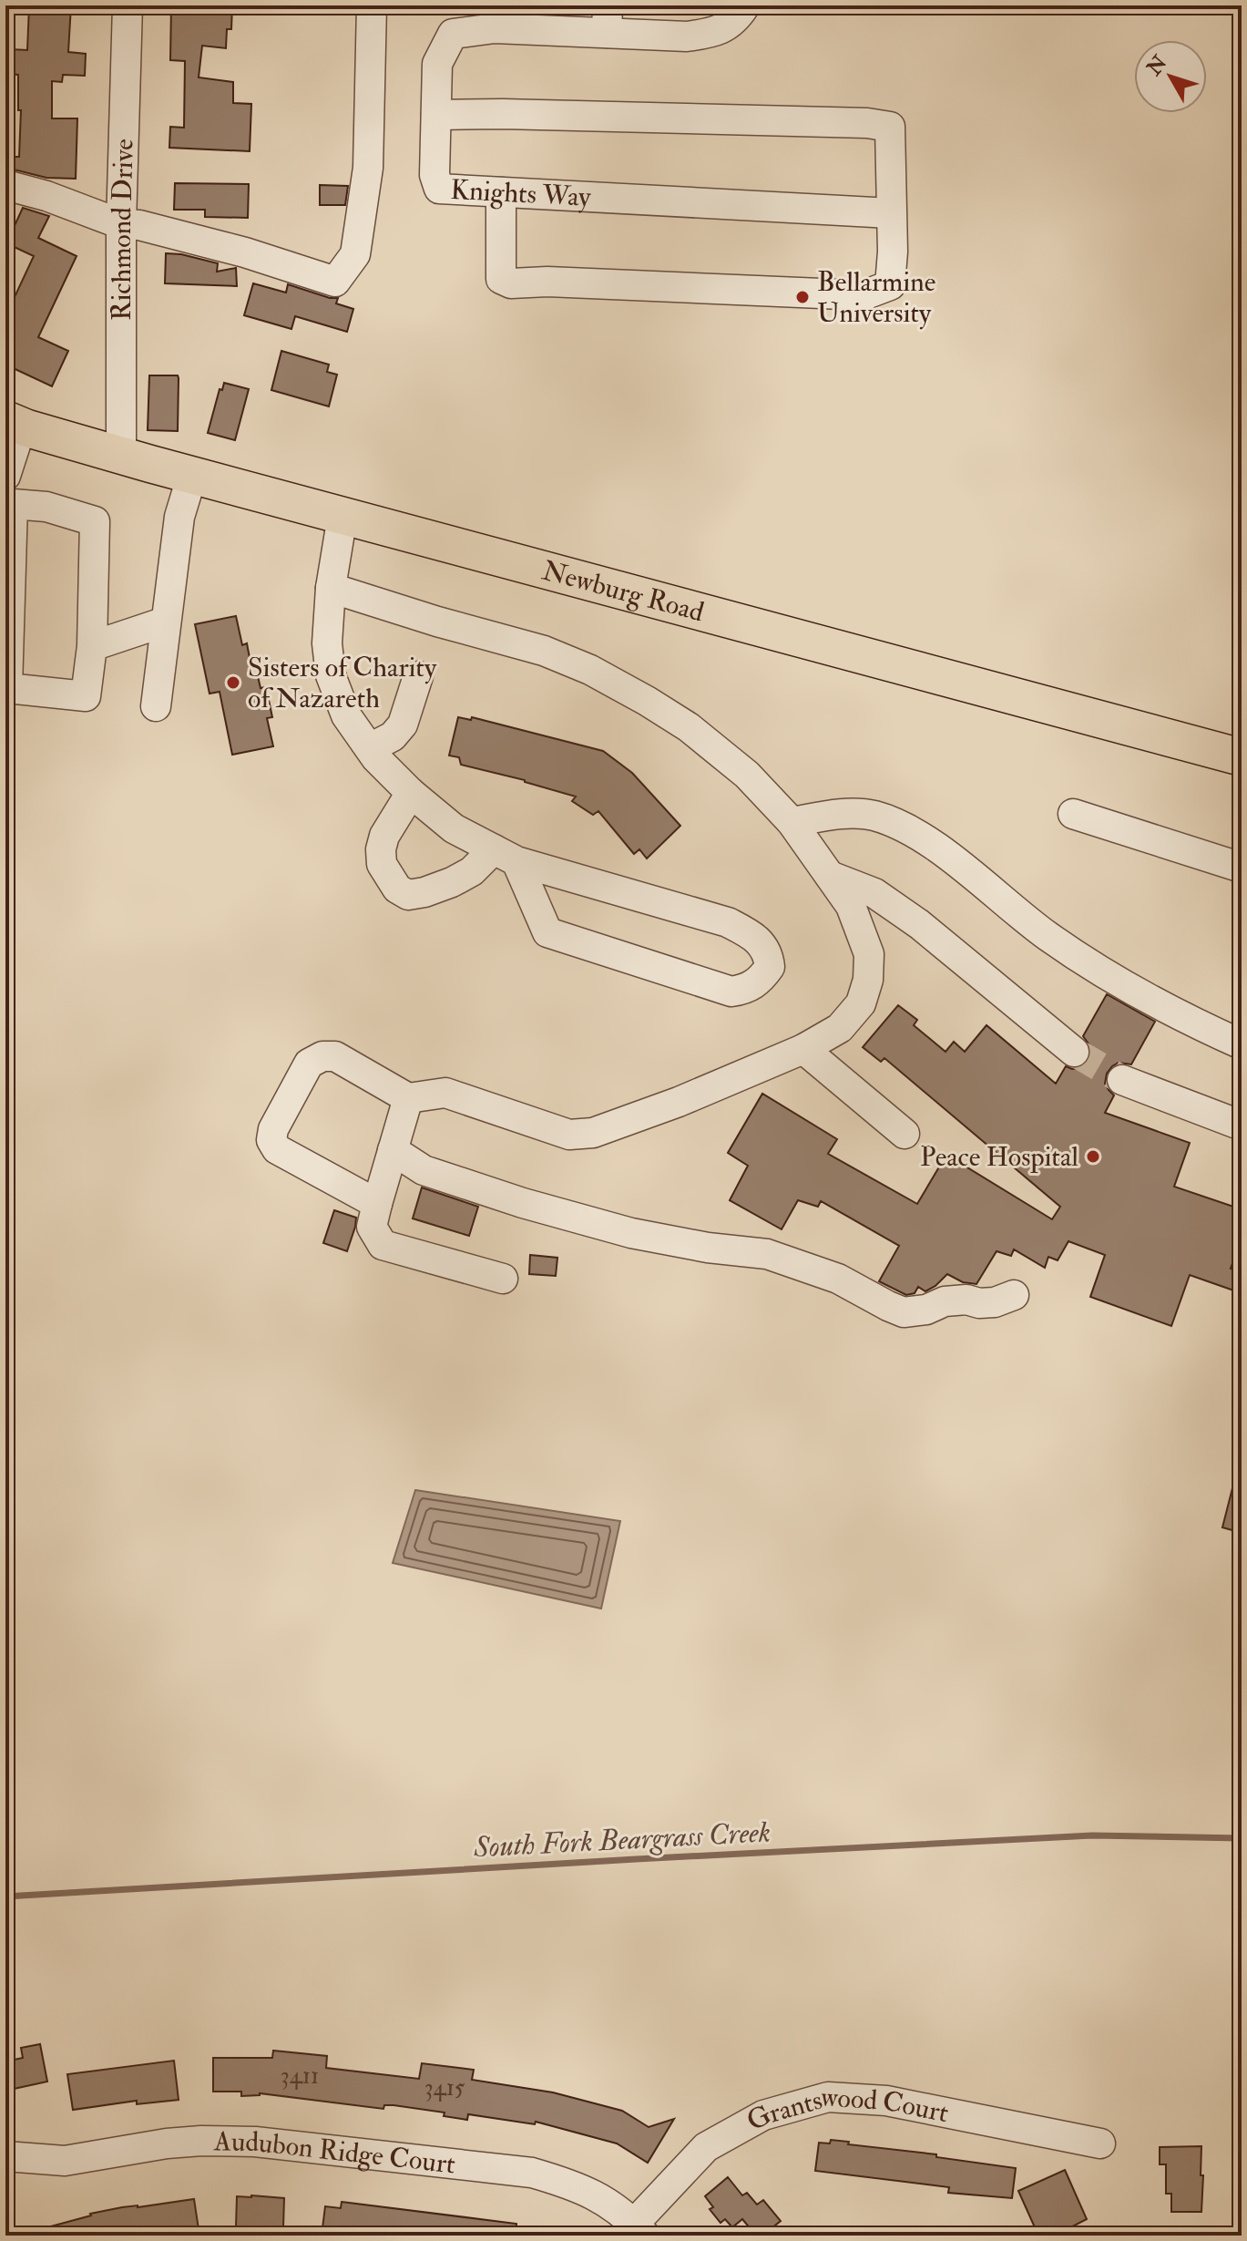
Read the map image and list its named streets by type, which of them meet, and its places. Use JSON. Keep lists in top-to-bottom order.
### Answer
{
  "streets": {
    "main road": ["Newburg Road"],
    "street": [
      "Knights Way",
      "Richmond Drive",
      "Grantswood Court",
      "Audubon Ridge Court"
    ]
  },
  "crossings": [
    ["Richmond Drive", "Newburg Road"],
    ["Grantswood Court", "Audubon Ridge Court"]
  ],
  "water": ["South Fork Beargrass Creek"],
  "places": ["Bellarmine University", "Sisters of Charity of Nazareth", "Peace Hospital"],
  "house_numbers": ["3411", "3415"],
  "north": "top left"
}
